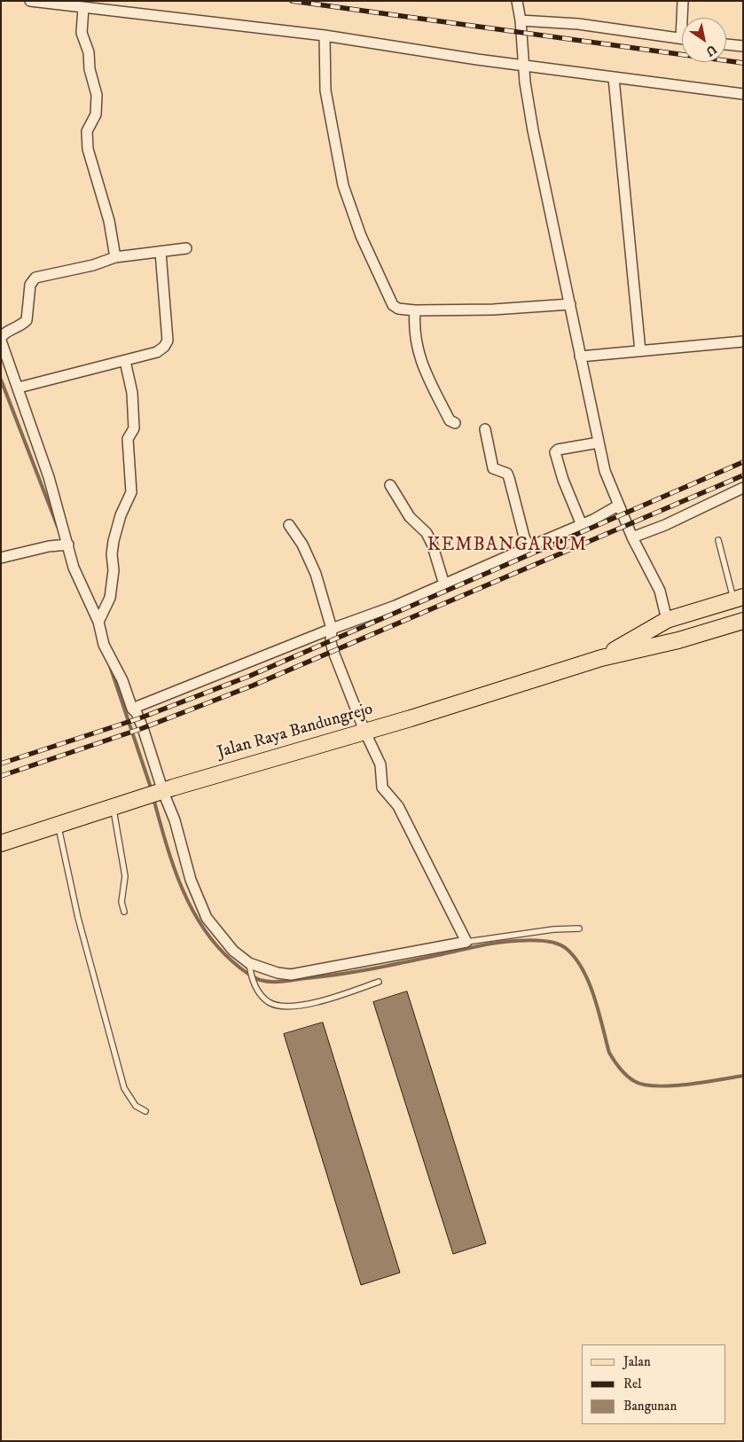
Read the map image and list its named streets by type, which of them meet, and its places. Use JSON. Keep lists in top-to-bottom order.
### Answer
{
  "streets": {
    "main road": ["Jalan Raya Bandungrejo"]
  },
  "districts": ["KEMBANGARUM"],
  "legend": ["Jalan", "Rel", "Bangunan"],
  "north": "bottom right"
}
